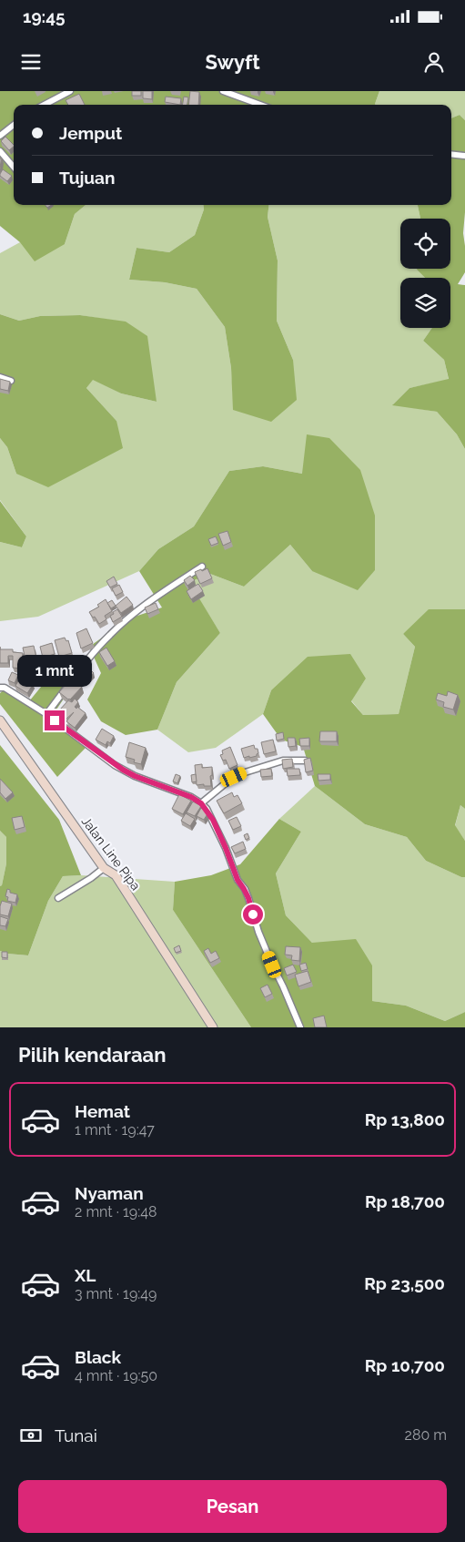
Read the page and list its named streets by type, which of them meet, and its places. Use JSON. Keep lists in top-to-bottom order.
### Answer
{
  "streets": {
    "main road": ["Jalan Line Pipa"]
  },
  "page": {
    "status": "19:45",
    "header": "Swyft",
    "banner": ["Jemput", "Tujuan"],
    "bubble": "1 mnt",
    "heading": "Pilih kendaraan",
    "list": [
      {
        "name": "Hemat",
        "note": "1 mnt · 19:47",
        "value": "Rp 13,800"
      },
      {
        "name": "Nyaman",
        "note": "2 mnt · 19:48",
        "value": "Rp 18,700"
      },
      {
        "name": "XL",
        "note": "3 mnt · 19:49",
        "value": "Rp 23,500"
      },
      {
        "name": "Black",
        "note": "4 mnt · 19:50",
        "value": "Rp 10,700"
      }
    ],
    "pay": ["Tunai", "280 m"],
    "buttons": "Pesan"
  }
}
